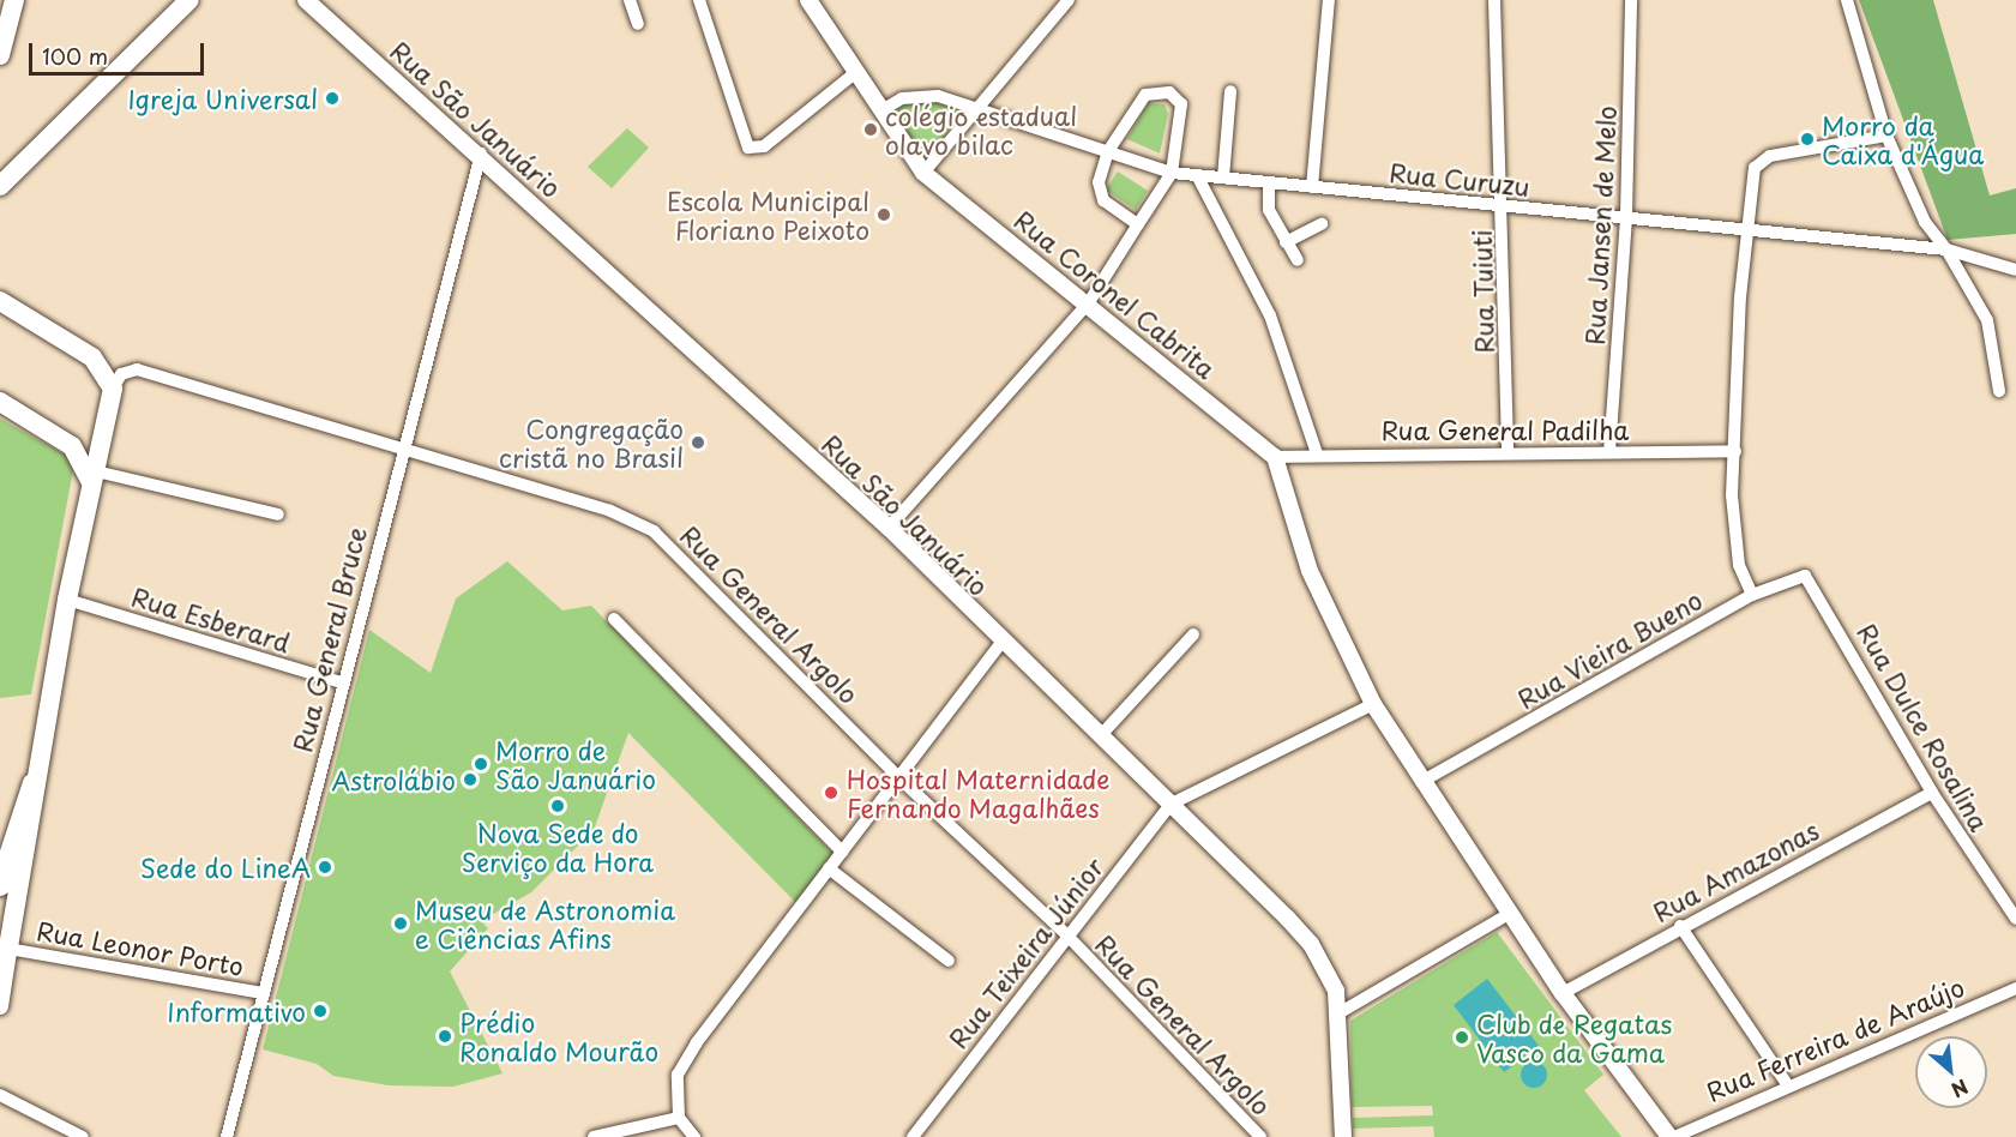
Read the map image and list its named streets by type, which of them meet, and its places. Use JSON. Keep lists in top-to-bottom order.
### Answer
{
  "streets": {
    "street": [
      "Rua São Januário",
      "Rua Curuzu",
      "Rua Jansen de Melo",
      "Rua Tuiuti",
      "Rua Coronel Cabrita",
      "Rua General Padilha",
      "Rua General Argolo",
      "Rua Esberard",
      "Rua General Bruce",
      "Rua Vieira Bueno",
      "Rua Dulce Rosalina",
      "Rua Amazonas",
      "Rua Leonor Porto",
      "Rua Teixeira Júnior",
      "Rua Ferreira de Araújo"
    ]
  },
  "crossings": [
    ["Rua São Januário", "Rua General Bruce"],
    ["Rua São Januário", "Rua Teixeira Júnior"],
    ["Rua Curuzu", "Rua Jansen de Melo"],
    ["Rua Curuzu", "Rua Tuiuti"],
    ["Rua Jansen de Melo", "Rua General Padilha"],
    ["Rua Tuiuti", "Rua General Padilha"],
    ["Rua Coronel Cabrita", "Rua General Padilha"],
    ["Rua General Argolo", "Rua General Bruce"],
    ["Rua General Argolo", "Rua Teixeira Júnior"],
    ["Rua Esberard", "Rua General Bruce"],
    ["Rua General Bruce", "Rua Leonor Porto"],
    ["Rua Vieira Bueno", "Rua Dulce Rosalina"],
    ["Rua Dulce Rosalina", "Rua Amazonas"]
  ],
  "places": [
    "Igreja Universal",
    "colégio estadual olavo bilac",
    "Morro da Caixa d'Água",
    "Escola Municipal Floriano Peixoto",
    "Congregação cristã no Brasil",
    "Morro de São Januário",
    "Astrolábio",
    "Hospital Maternidade Fernando Magalhães",
    "Nova Sede do Serviço da Hora",
    "Sede do LineA",
    "Museu de Astronomia e Ciências Afins",
    "Informativo",
    "Prédio Ronaldo Mourão",
    "Club de Regatas Vasco da Gama"
  ],
  "scale_bar": "100 m",
  "north": "bottom right"
}
